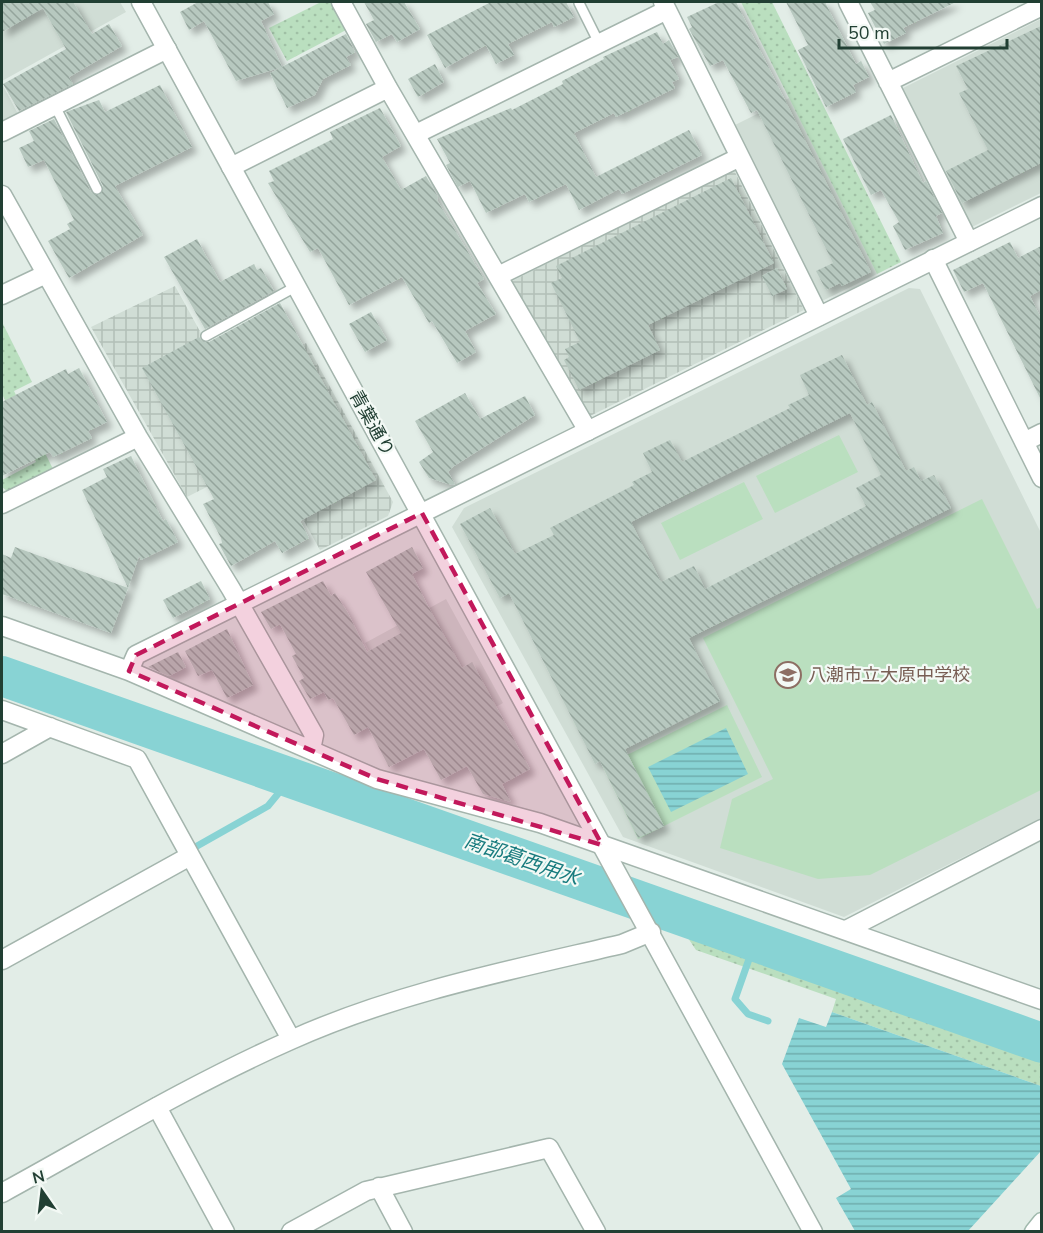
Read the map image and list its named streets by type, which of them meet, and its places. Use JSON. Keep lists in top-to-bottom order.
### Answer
{
  "streets": {
    "street": ["青葉通り"]
  },
  "water": ["南部葛西用水"],
  "places": {
    "school or university": ["八潮市立大原中学校"]
  },
  "scale_bar": "50 m",
  "north": "top"
}
